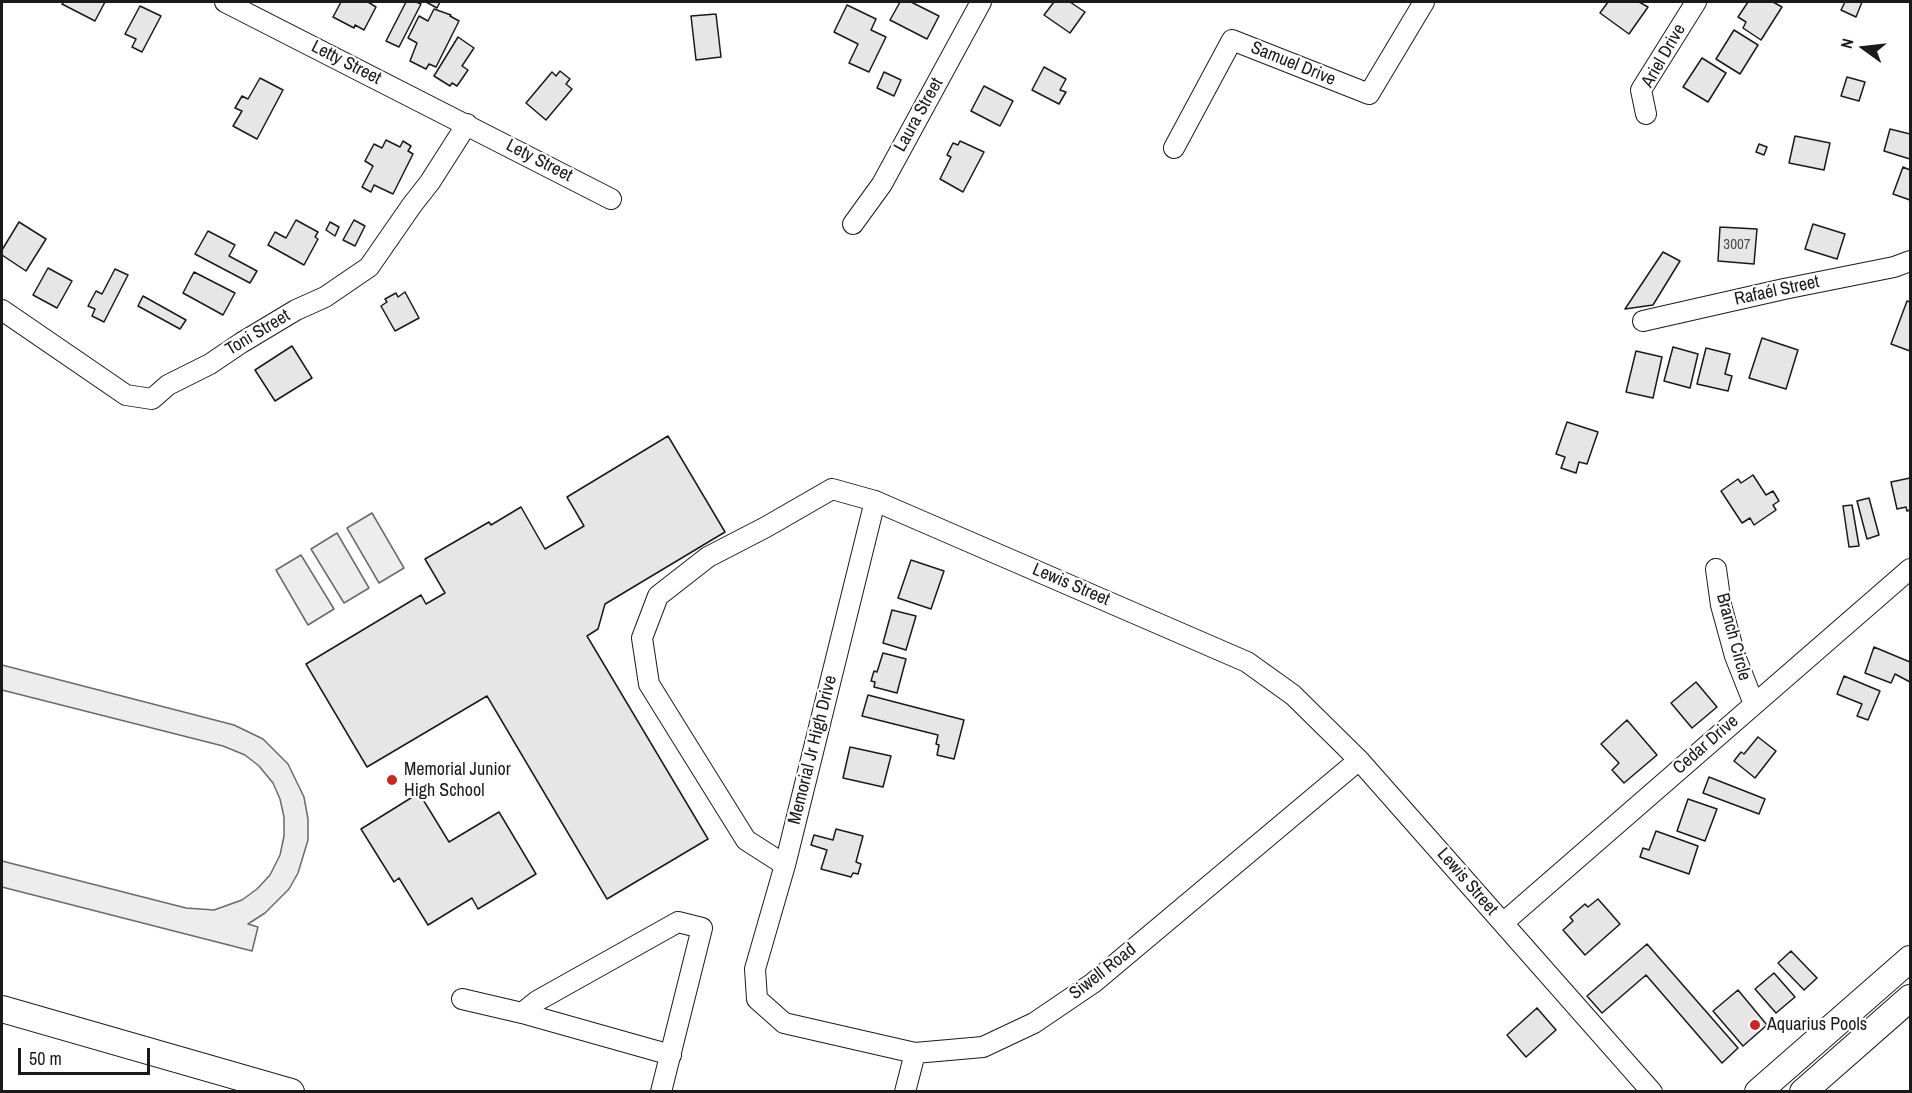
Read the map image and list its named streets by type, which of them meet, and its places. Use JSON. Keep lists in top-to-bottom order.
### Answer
{
  "streets": {
    "street": [
      "Ariel Drive",
      "Letty Street",
      "Samuel Drive",
      "Laura Street",
      "Lety Street",
      "Rafaél Street",
      "Toni Street",
      "Lewis Street",
      "Branch Circle",
      "Cedar Drive",
      "Memorial Jr High Drive",
      "Siwell Road"
    ]
  },
  "crossings": [
    ["Letty Street", "Lety Street"],
    ["Letty Street", "Toni Street"],
    ["Lety Street", "Toni Street"],
    ["Lewis Street", "Cedar Drive"],
    ["Lewis Street", "Memorial Jr High Drive"],
    ["Lewis Street", "Siwell Road"],
    ["Branch Circle", "Cedar Drive"],
    ["Memorial Jr High Drive", "Siwell Road"]
  ],
  "places": ["Memorial Junior High School", "Aquarius Pools"],
  "house_numbers": ["3007"],
  "scale_bar": "50 m",
  "north": "left"
}
